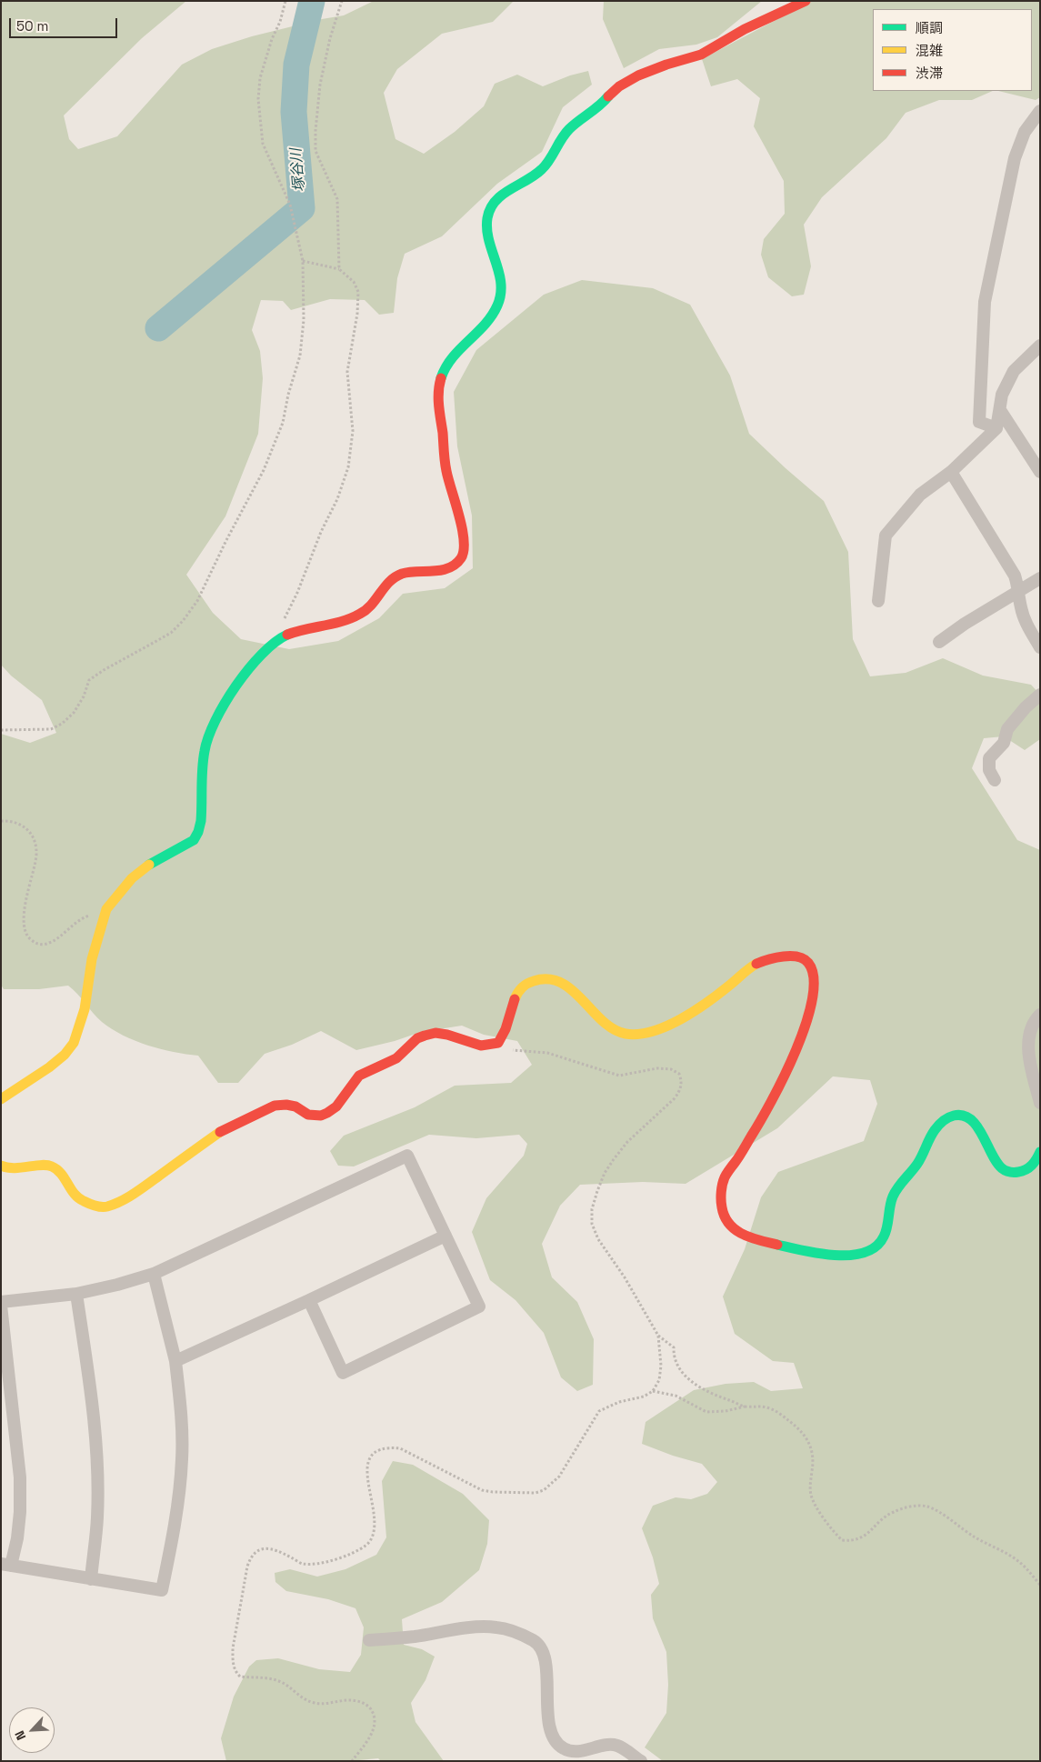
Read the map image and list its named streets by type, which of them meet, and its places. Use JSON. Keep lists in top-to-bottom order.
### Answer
{
  "water": ["塚谷川"],
  "legend": ["順調", "混雑", "渋滞"],
  "scale_bar": "50 m",
  "north": "bottom left"
}
